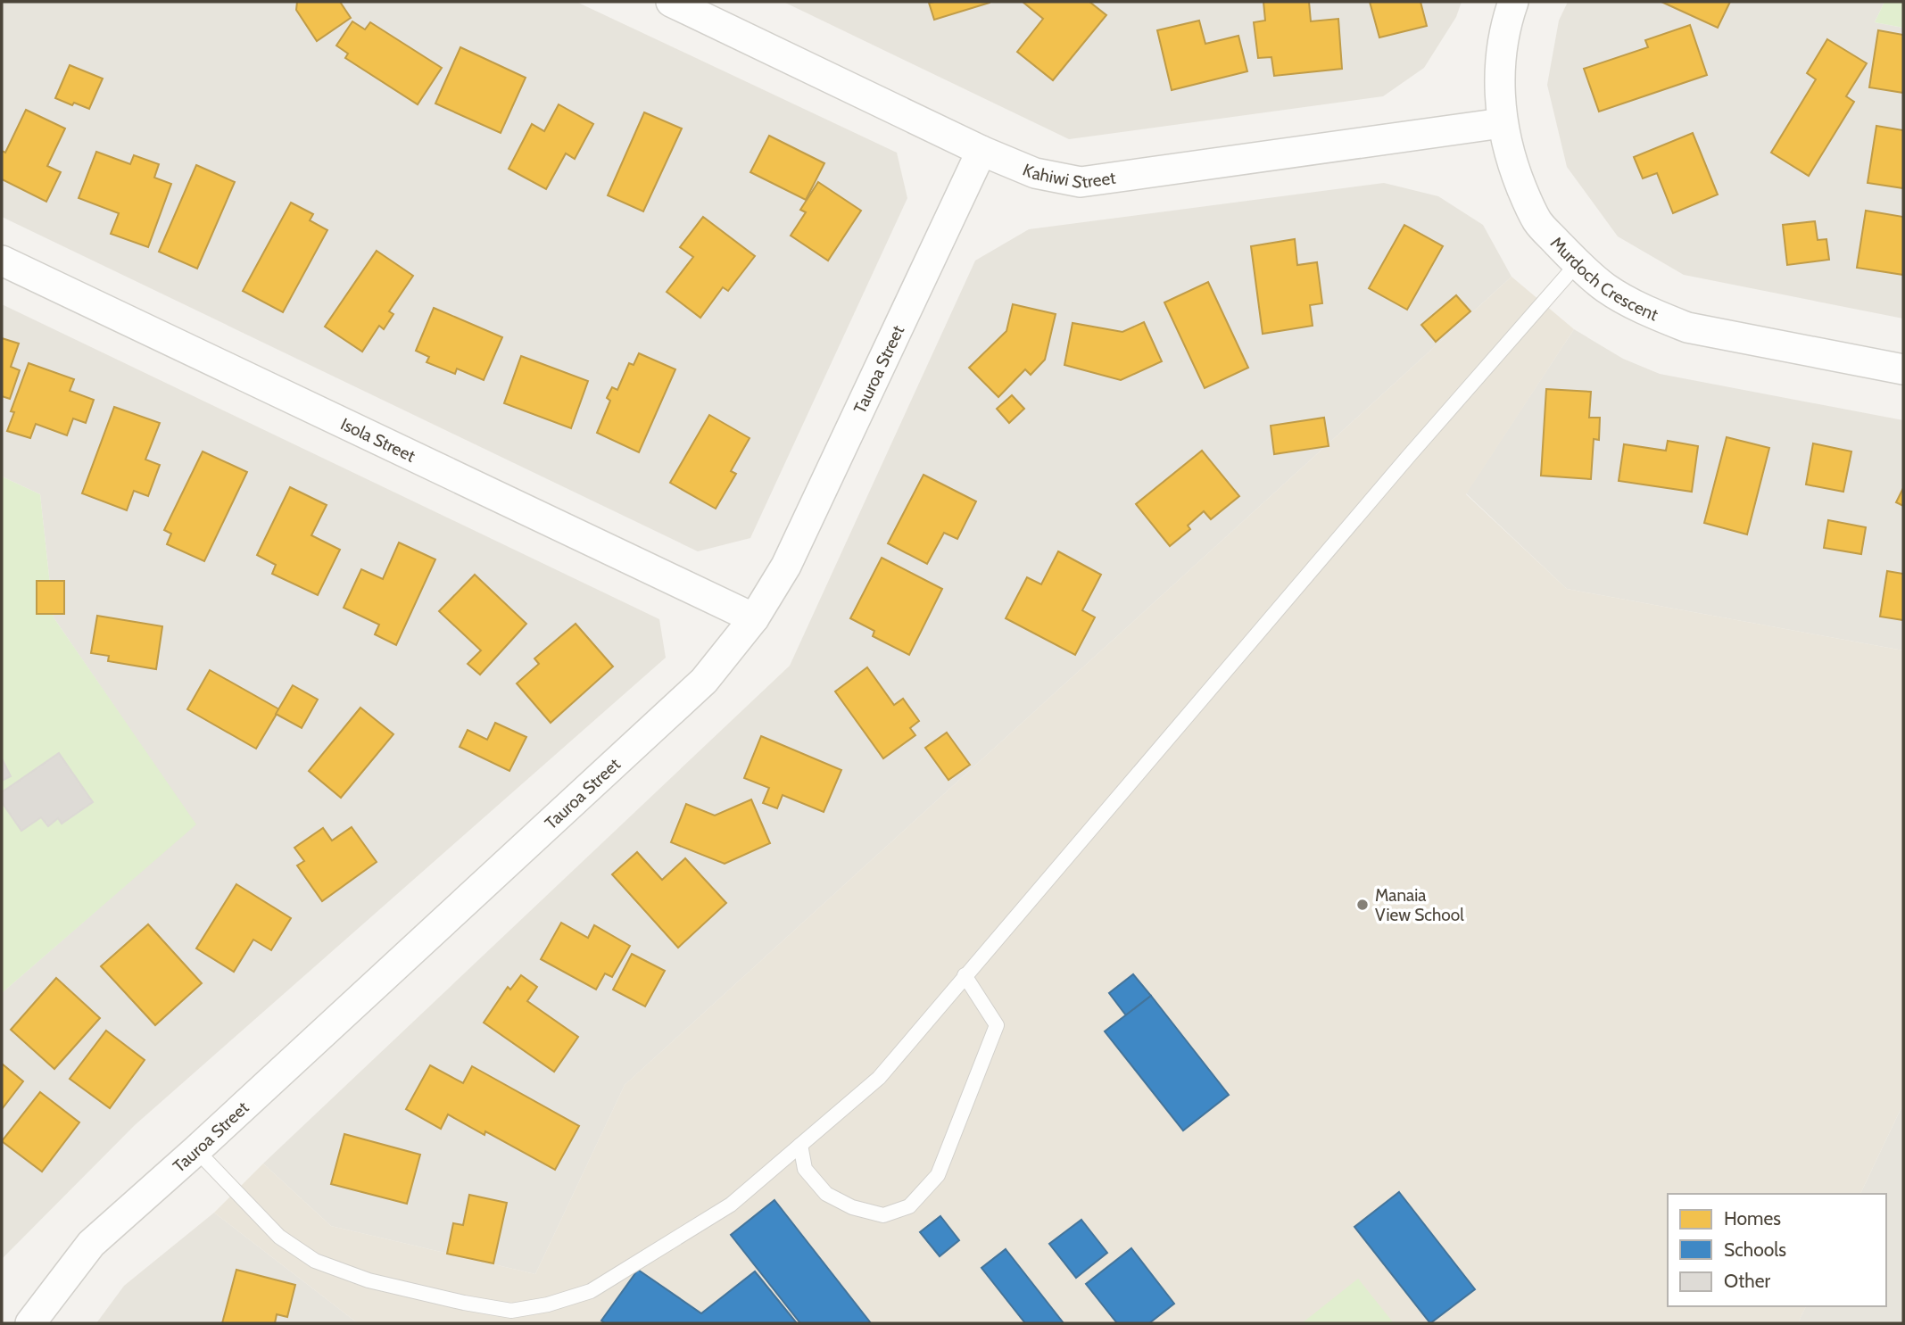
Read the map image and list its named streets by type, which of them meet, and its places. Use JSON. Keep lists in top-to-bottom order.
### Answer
{
  "streets": {
    "street": [
      "Kahiwi Street",
      "Murdoch Crescent",
      "Tauroa Street",
      "Isola Street"
    ]
  },
  "crossings": [
    ["Kahiwi Street", "Murdoch Crescent"],
    ["Kahiwi Street", "Tauroa Street"],
    ["Tauroa Street", "Isola Street"]
  ],
  "places": ["Manaia View School"],
  "legend": ["Homes", "Schools", "Other"]
}
